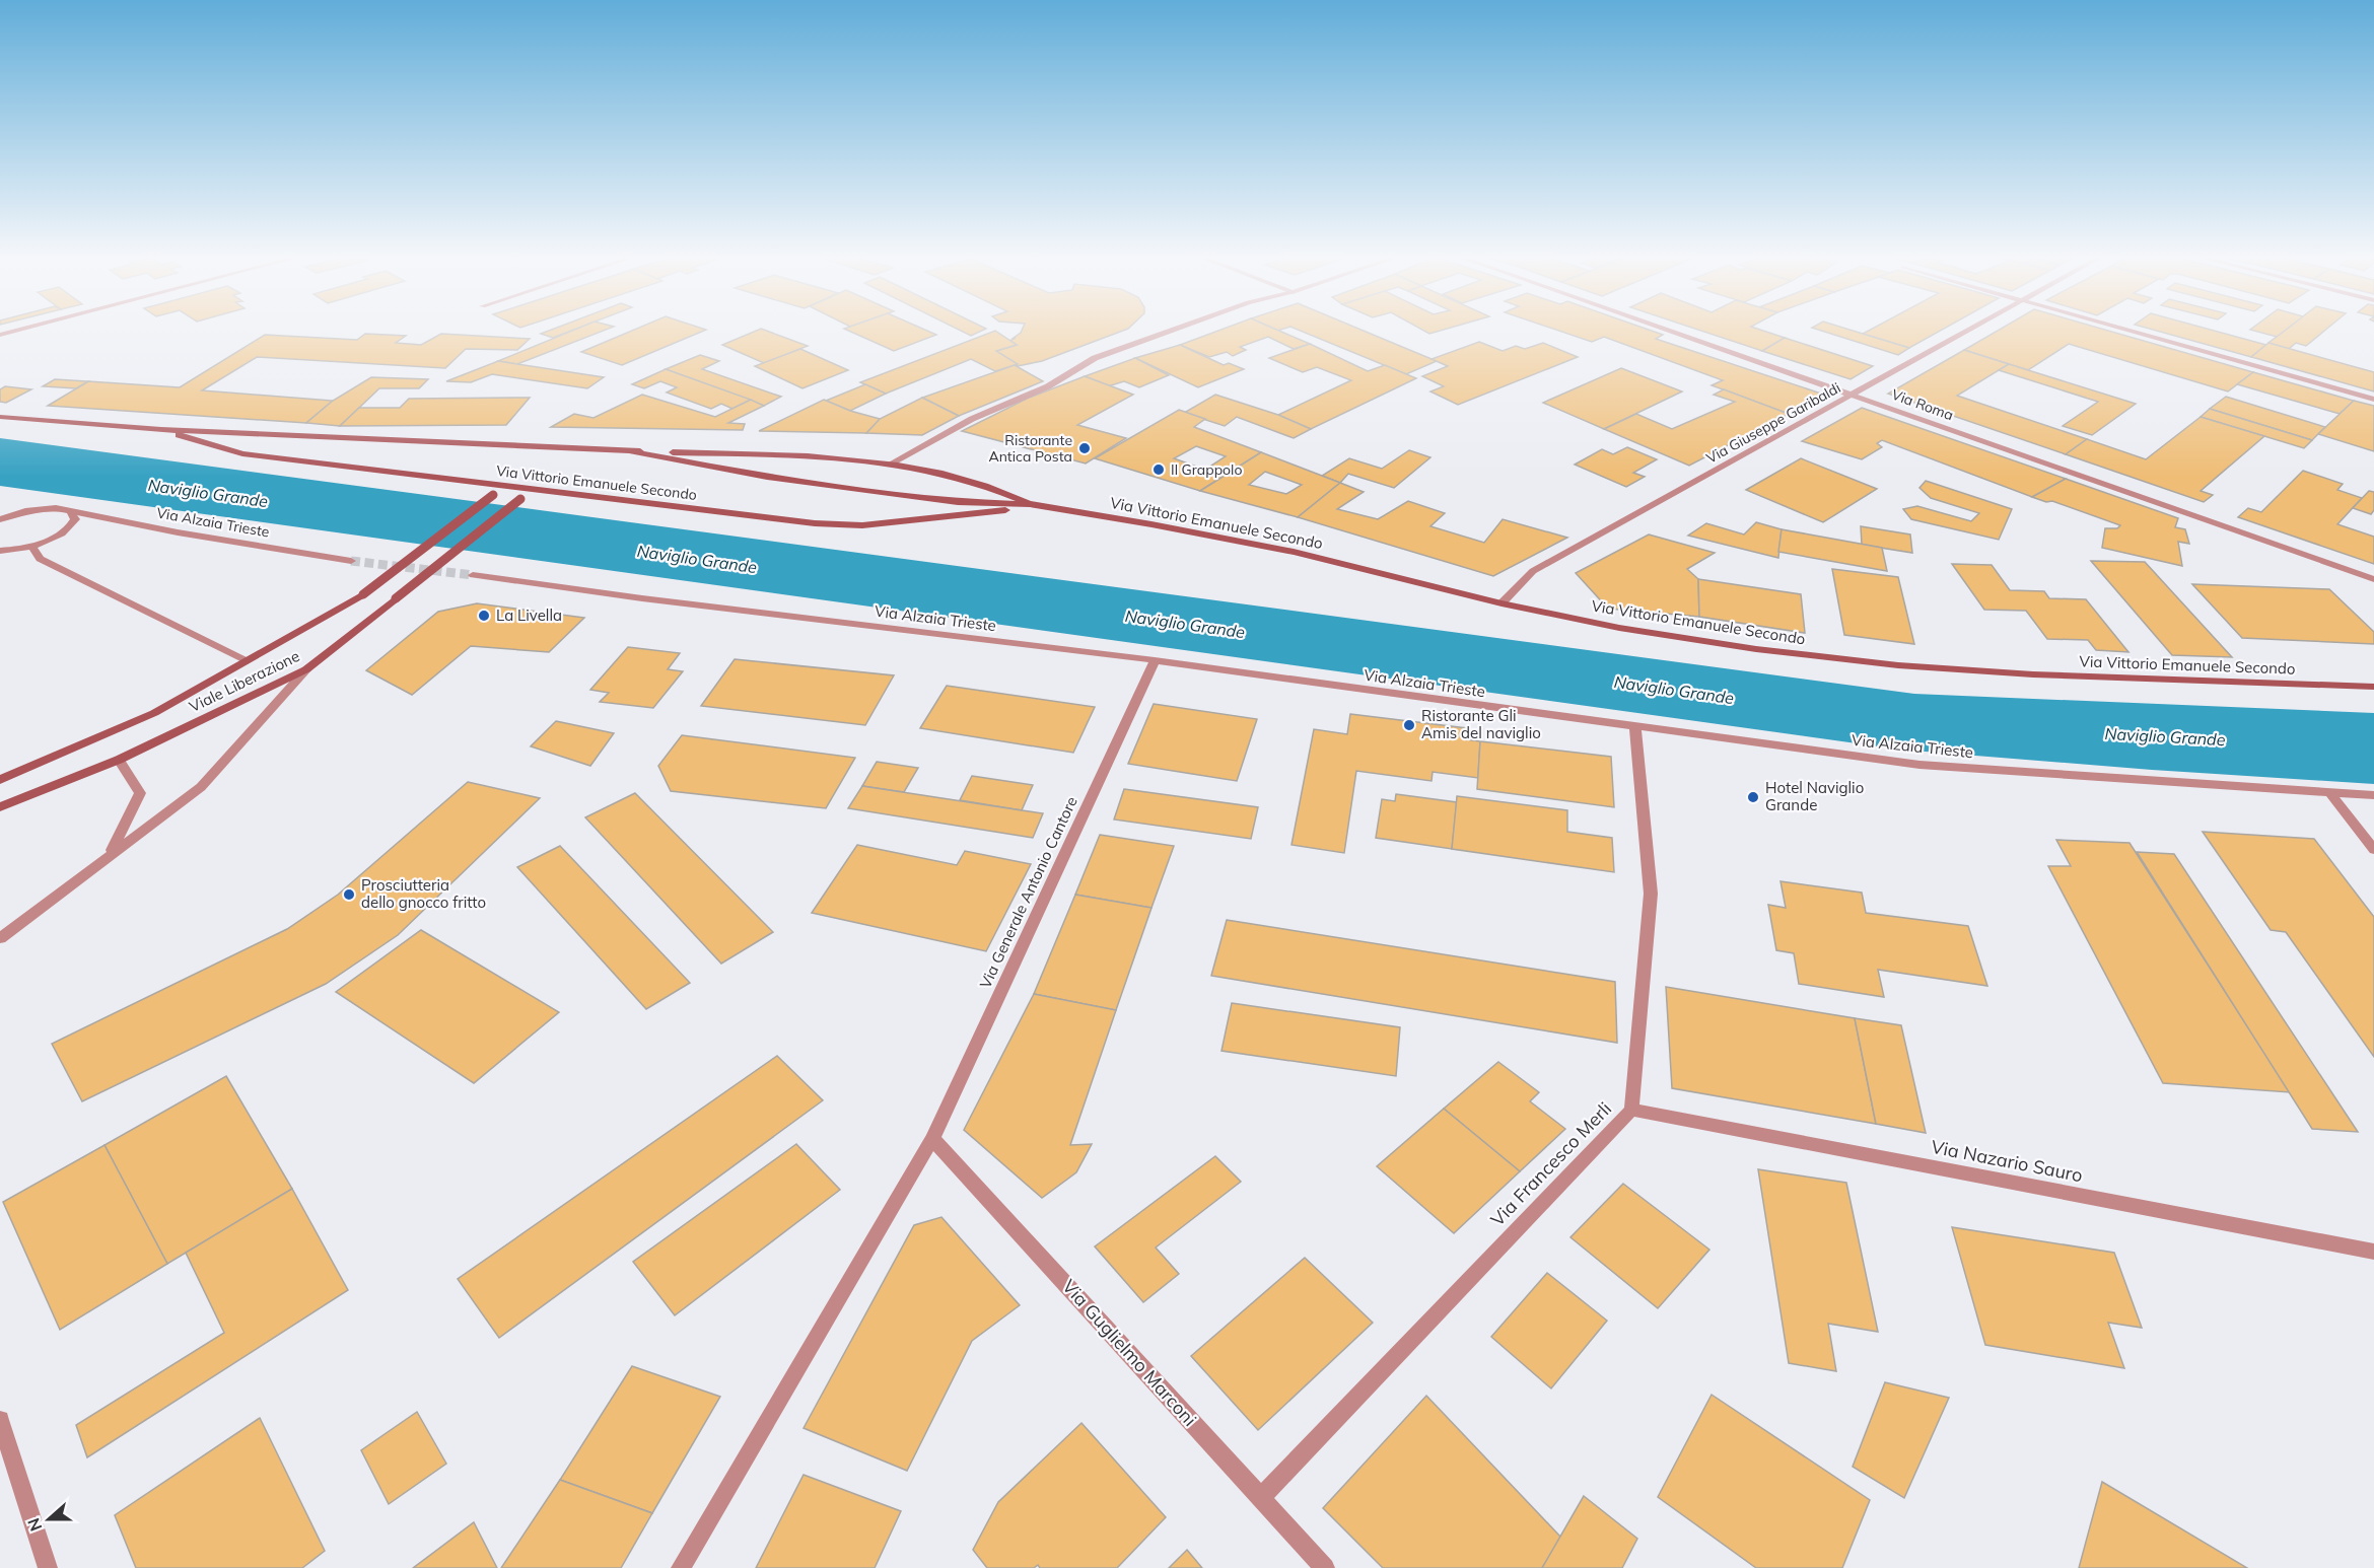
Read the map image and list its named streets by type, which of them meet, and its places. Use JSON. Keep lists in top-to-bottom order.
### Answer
{
  "streets": {
    "main road": ["Via Vittorio Emanuele Secondo", "Viale Liberazione"],
    "street": [
      "Via Roma",
      "Via Giuseppe Garibaldi",
      "Via Alzaia Trieste",
      "Via Generale Antonio Cantore",
      "Via Nazario Sauro",
      "Via Francesco Merli",
      "Via Guglielmo Marconi"
    ]
  },
  "crossings": [
    ["Via Roma", "Via Giuseppe Garibaldi"],
    ["Via Giuseppe Garibaldi", "Via Vittorio Emanuele Secondo"],
    ["Via Vittorio Emanuele Secondo", "Viale Liberazione"],
    ["Via Alzaia Trieste", "Via Generale Antonio Cantore"],
    ["Via Alzaia Trieste", "Via Francesco Merli"],
    ["Via Generale Antonio Cantore", "Via Guglielmo Marconi"],
    ["Via Nazario Sauro", "Via Francesco Merli"],
    ["Via Francesco Merli", "Via Guglielmo Marconi"]
  ],
  "water": ["Naviglio Grande"],
  "places": [
    "Ristorante Antica Posta",
    "Il Grappolo",
    "La Livella",
    "Ristorante Gli Amis del naviglio",
    "Hotel Naviglio Grande",
    "Prosciutteria dello gnocco fritto"
  ],
  "north": "left"
}
